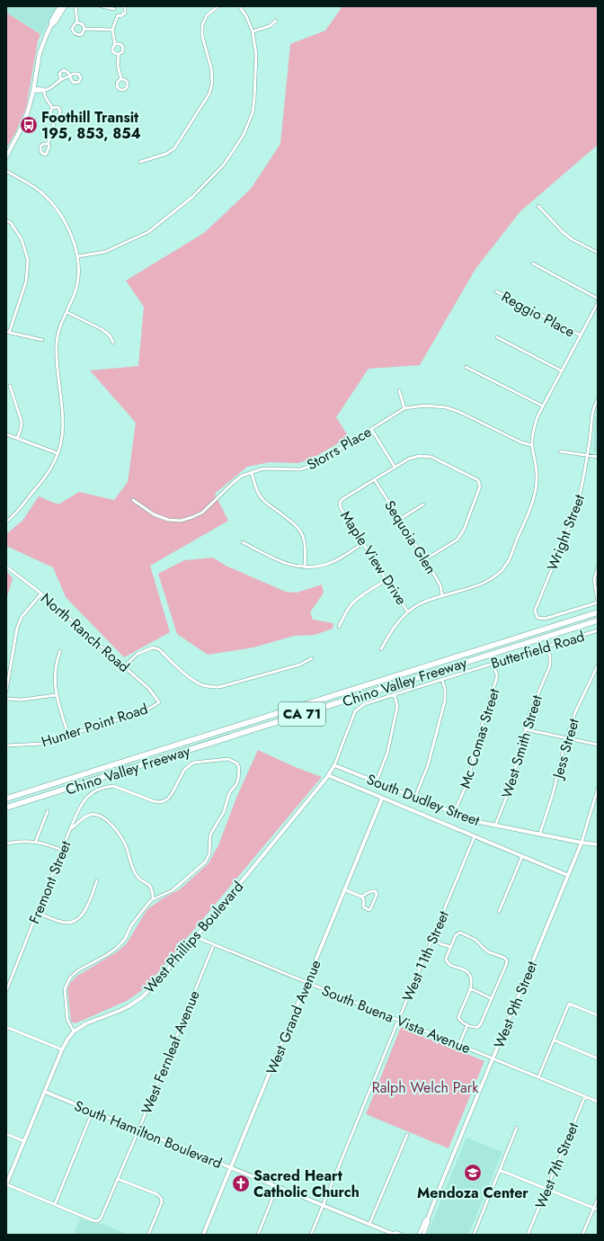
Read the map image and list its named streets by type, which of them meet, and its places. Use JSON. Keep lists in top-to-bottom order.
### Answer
{
  "streets": {
    "highway": ["Chino Valley Freeway", "CA 71"],
    "street": [
      "Reggio Place",
      "Storrs Place",
      "Wright Street",
      "Sequoia Glen",
      "Maple View Drive",
      "North Ranch Road",
      "Butterfield Road",
      "Hunter Point Road",
      "Mc Comas Street",
      "West Smith Street",
      "Jess Street",
      "South Dudley Street",
      "Fremont Street",
      "West Phillips Boulevard",
      "West 11th Street",
      "West 9th Street",
      "West Grand Avenue",
      "South Buena Vista Avenue",
      "West Fernleaf Avenue",
      "South Hamilton Boulevard",
      "West 7th Street"
    ]
  },
  "crossings": [
    ["Wright Street", "Butterfield Road"],
    ["Sequoia Glen", "Maple View Drive"],
    ["North Ranch Road", "Hunter Point Road"],
    ["Butterfield Road", "Mc Comas Street"],
    ["Butterfield Road", "West Smith Street"],
    ["Butterfield Road", "West Phillips Boulevard"],
    ["Mc Comas Street", "South Dudley Street"],
    ["West Smith Street", "South Dudley Street"],
    ["Jess Street", "South Dudley Street"],
    ["South Dudley Street", "West Phillips Boulevard"],
    ["South Dudley Street", "West 9th Street"],
    ["West Phillips Boulevard", "South Buena Vista Avenue"],
    ["West Phillips Boulevard", "South Hamilton Boulevard"],
    ["West 11th Street", "South Buena Vista Avenue"],
    ["West 11th Street", "South Hamilton Boulevard"],
    ["West 9th Street", "South Buena Vista Avenue"],
    ["West Grand Avenue", "South Buena Vista Avenue"],
    ["West Grand Avenue", "South Hamilton Boulevard"],
    ["South Buena Vista Avenue", "West Fernleaf Avenue"],
    ["South Buena Vista Avenue", "West 7th Street"],
    ["West Fernleaf Avenue", "South Hamilton Boulevard"]
  ],
  "parks": ["Ralph Welch Park"],
  "places": {
    "bus stop": ["Foothill Transit 195, 853, 854"],
    "school or university": ["Mendoza Center"],
    "church": ["Sacred Heart Catholic Church"]
  }
}
